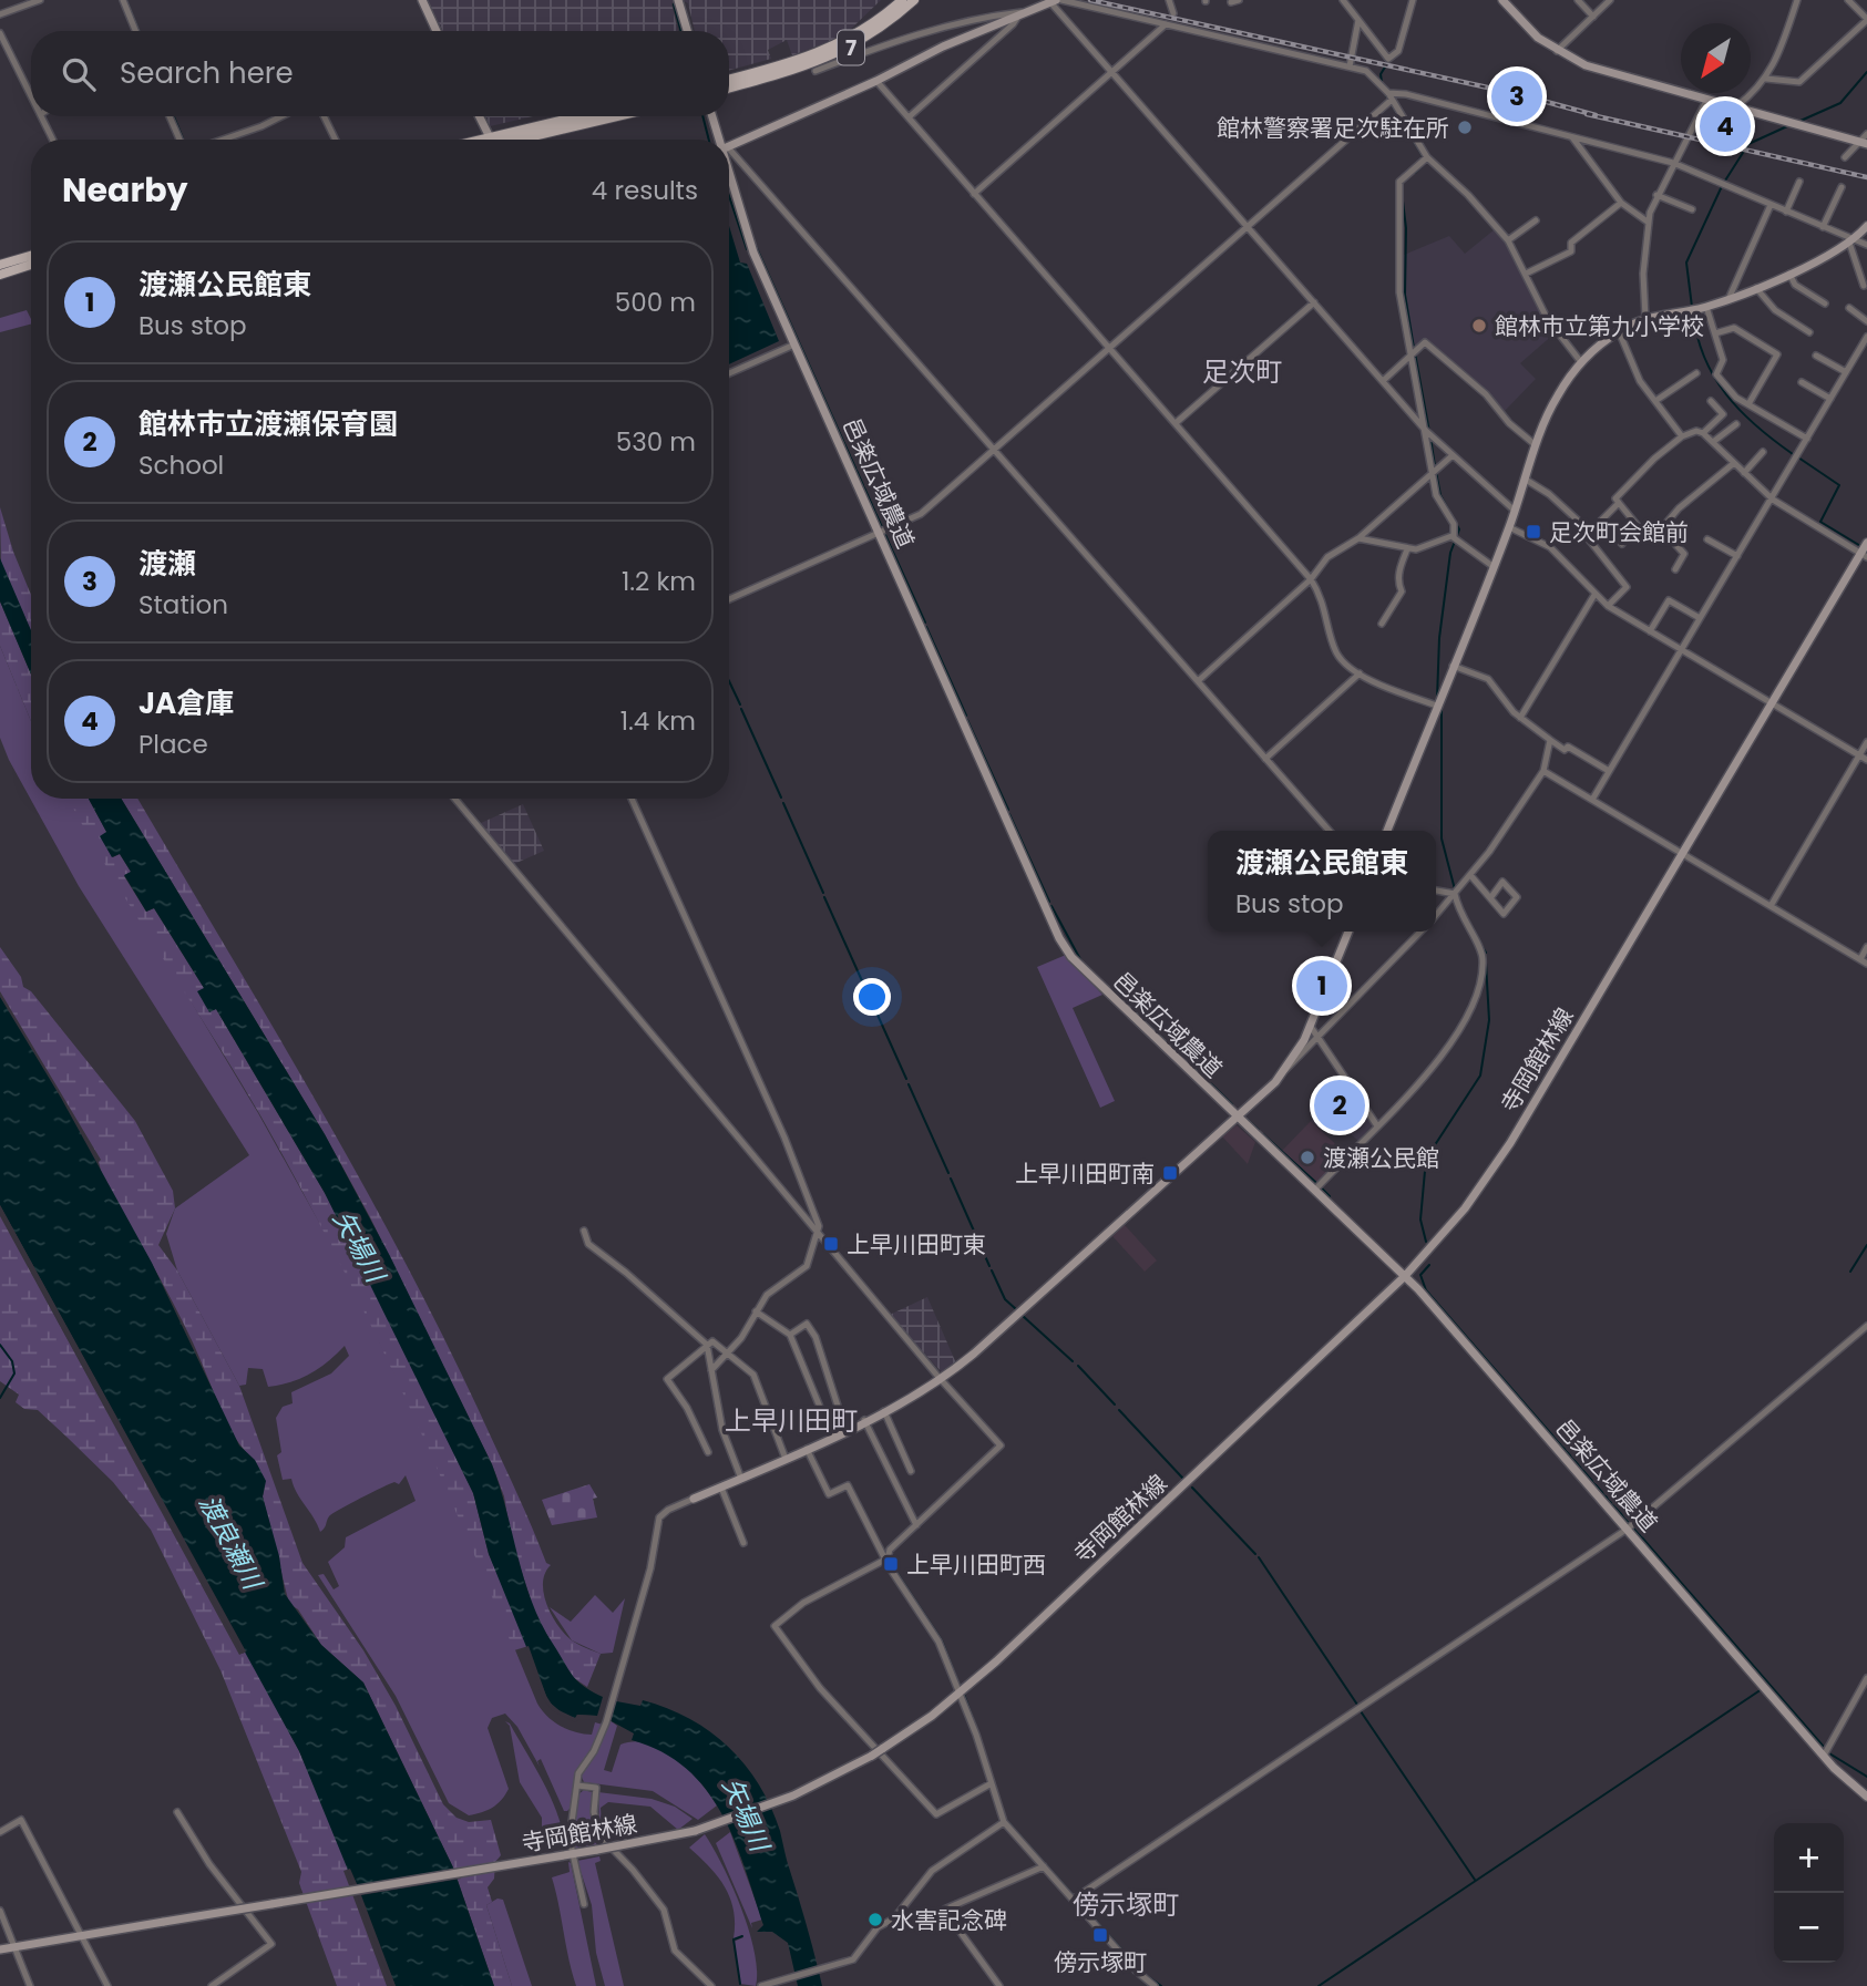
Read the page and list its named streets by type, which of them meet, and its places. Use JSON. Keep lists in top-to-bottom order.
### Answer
{
  "streets": {
    "main road": ["7"],
    "street": ["邑楽広域農道", "寺岡館林線"]
  },
  "crossings": [
    ["邑楽広域農道", "寺岡館林線"]
  ],
  "districts": ["足次町", "上早川田町", "傍示塚町"],
  "water": ["矢場川", "渡良瀬川"],
  "places": {
    "other": [
      "館林警察署足次駐在所",
      "館林市立第九小学校",
      "渡瀬公民館",
      "水害記念碑"
    ],
    "transit": [
      "足次町会館前",
      "上早川田町南",
      "上早川田町東",
      "上早川田町西",
      "傍示塚町"
    ]
  },
  "north": "bottom left",
  "page": {
    "search": "Search here",
    "pins": [
      "3",
      "4",
      "1",
      "2"
    ],
    "heading": ["Nearby", "4 results"],
    "list": [
      {
        "mark": "1",
        "name": "渡瀬公民館東",
        "note": "Bus stop",
        "value": "500 m"
      },
      {
        "mark": "2",
        "name": "館林市立渡瀬保育園",
        "note": "School",
        "value": "530 m"
      },
      {
        "mark": "3",
        "name": "渡瀬",
        "note": "Station",
        "value": "1.2 km"
      },
      {
        "mark": "4",
        "name": "JA倉庫",
        "note": "Place",
        "value": "1.4 km"
      }
    ],
    "popup": ["渡瀬公民館東", "Bus stop"],
    "map_buttons": ["+", "−"]
  }
}
